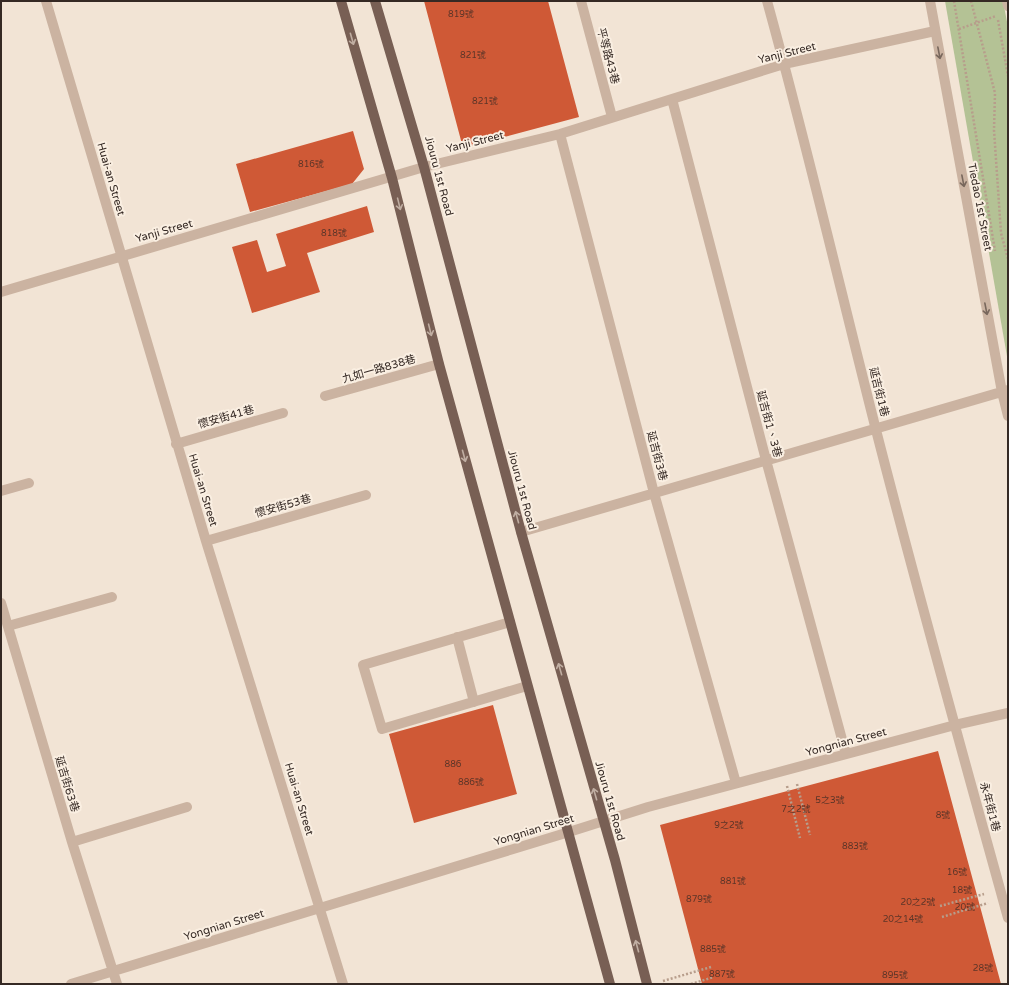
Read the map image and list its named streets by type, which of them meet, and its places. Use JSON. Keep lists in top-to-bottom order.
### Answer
{
  "streets": {
    "main road": ["Jiouru 1st Road"],
    "street": [
      "Yanji Street",
      "平等路43巷",
      "Huai-an Street",
      "Tiedao 1st Street",
      "九如一路838巷",
      "延吉街1巷",
      "懷安街41巷",
      "延吉街1、3巷",
      "延吉街3巷",
      "懷安街53巷",
      "Yongnian Street",
      "延吉街63巷",
      "永年街1巷"
    ]
  },
  "crossings": [
    ["Yanji Street", "平等路43巷"],
    ["Yanji Street", "Jiouru 1st Road"],
    ["Yanji Street", "Huai-an Street"],
    ["Yanji Street", "Tiedao 1st Street"],
    ["Yanji Street", "延吉街1巷"],
    ["Yanji Street", "延吉街1、3巷"],
    ["Yanji Street", "延吉街3巷"],
    ["Jiouru 1st Road", "Yongnian Street"],
    ["Huai-an Street", "懷安街41巷"],
    ["Huai-an Street", "懷安街53巷"],
    ["Huai-an Street", "Yongnian Street"],
    ["延吉街1巷", "Yongnian Street"],
    ["延吉街1巷", "永年街1巷"],
    ["延吉街1、3巷", "Yongnian Street"],
    ["延吉街3巷", "Yongnian Street"],
    ["Yongnian Street", "延吉街63巷"],
    ["Yongnian Street", "永年街1巷"]
  ],
  "one_way": ["Tiedao 1st Street"],
  "house_numbers": [
    "819號",
    "821號",
    "821號",
    "816號",
    "818號",
    "886",
    "886號",
    "5之3號",
    "7之2號",
    "8號",
    "9之2號",
    "883號",
    "16號",
    "881號",
    "18號",
    "879號",
    "20之2號",
    "20號",
    "20之14號",
    "885號",
    "28號",
    "887號",
    "895號"
  ]
}
